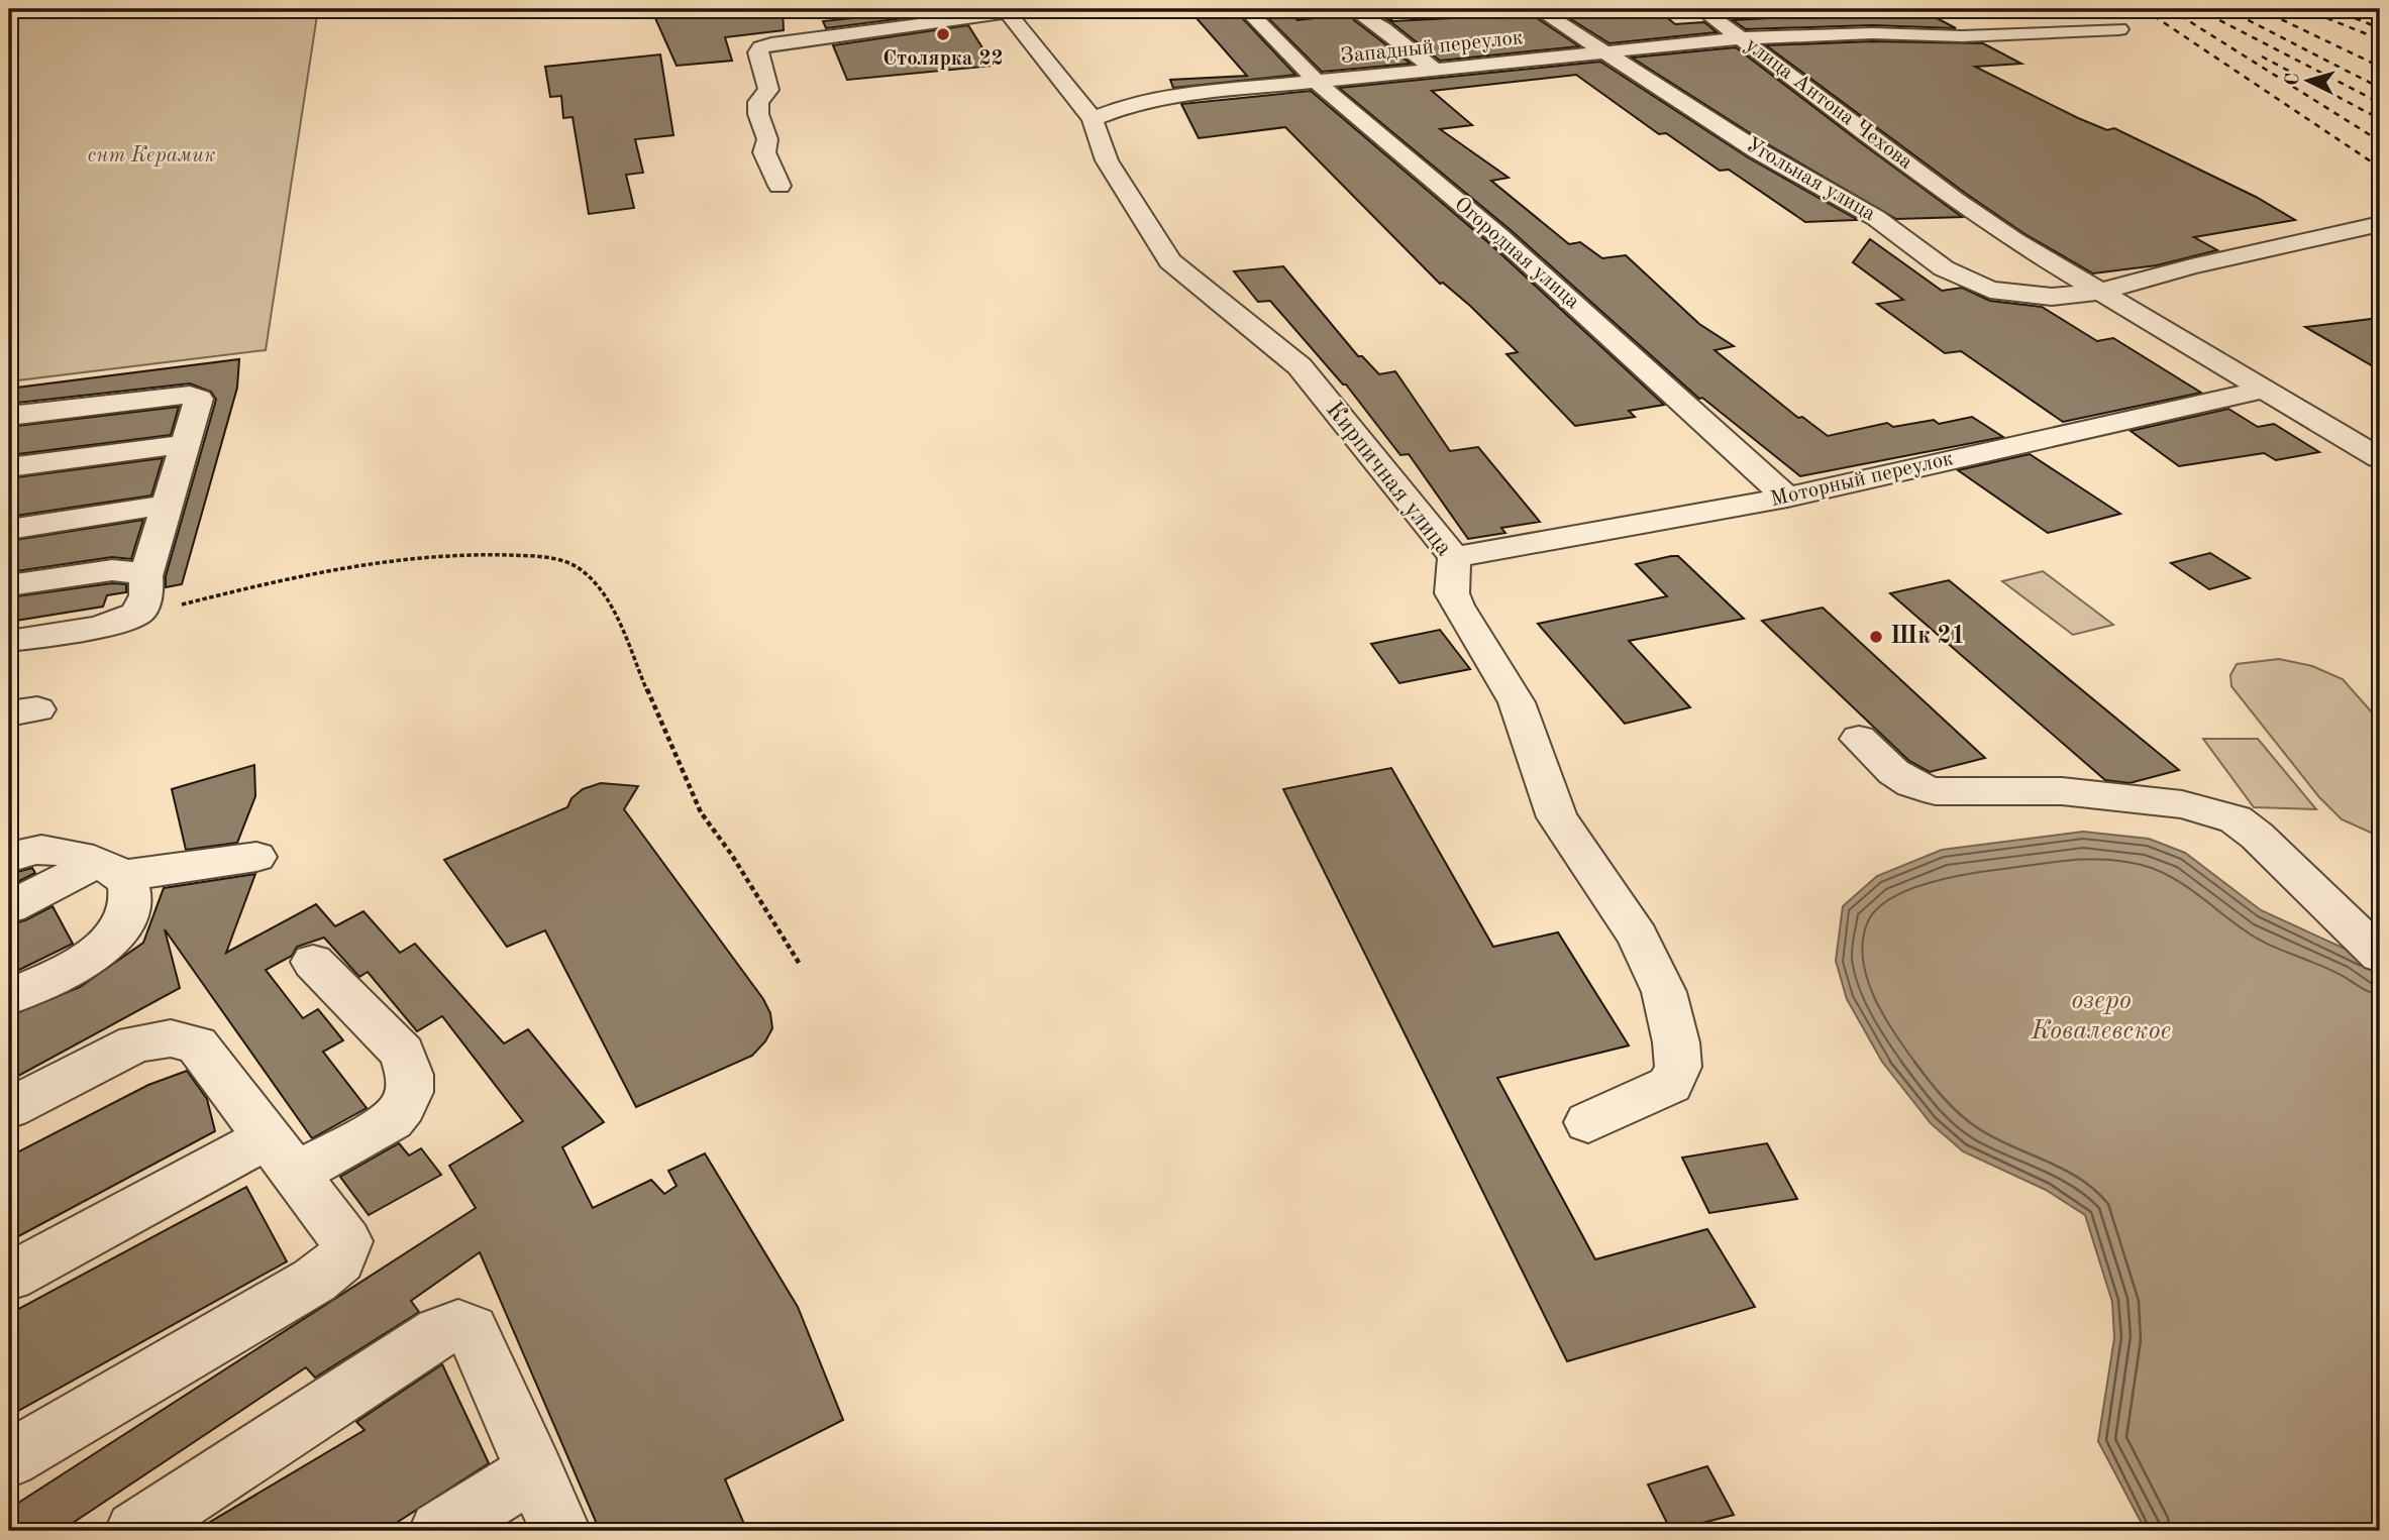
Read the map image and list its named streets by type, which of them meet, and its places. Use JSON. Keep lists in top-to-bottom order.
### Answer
{
  "streets": {
    "street": [
      "Западный переулок",
      "улица Антона Чехова",
      "Угольная улица",
      "Огородная улица",
      "Кирпичная улица",
      "Моторный переулок"
    ]
  },
  "crossings": [
    ["Западный переулок", "улица Антона Чехова"],
    ["Западный переулок", "Угольная улица"],
    ["Западный переулок", "Огородная улица"],
    ["Западный переулок", "Кирпичная улица"],
    ["улица Антона Чехова", "Угольная улица"],
    ["Огородная улица", "Моторный переулок"],
    ["Кирпичная улица", "Моторный переулок"]
  ],
  "water": ["озеро Ковалевское"],
  "parks": ["снт Керамик"],
  "places": ["Столярка 22", "Шк 21"],
  "north": "left"
}
